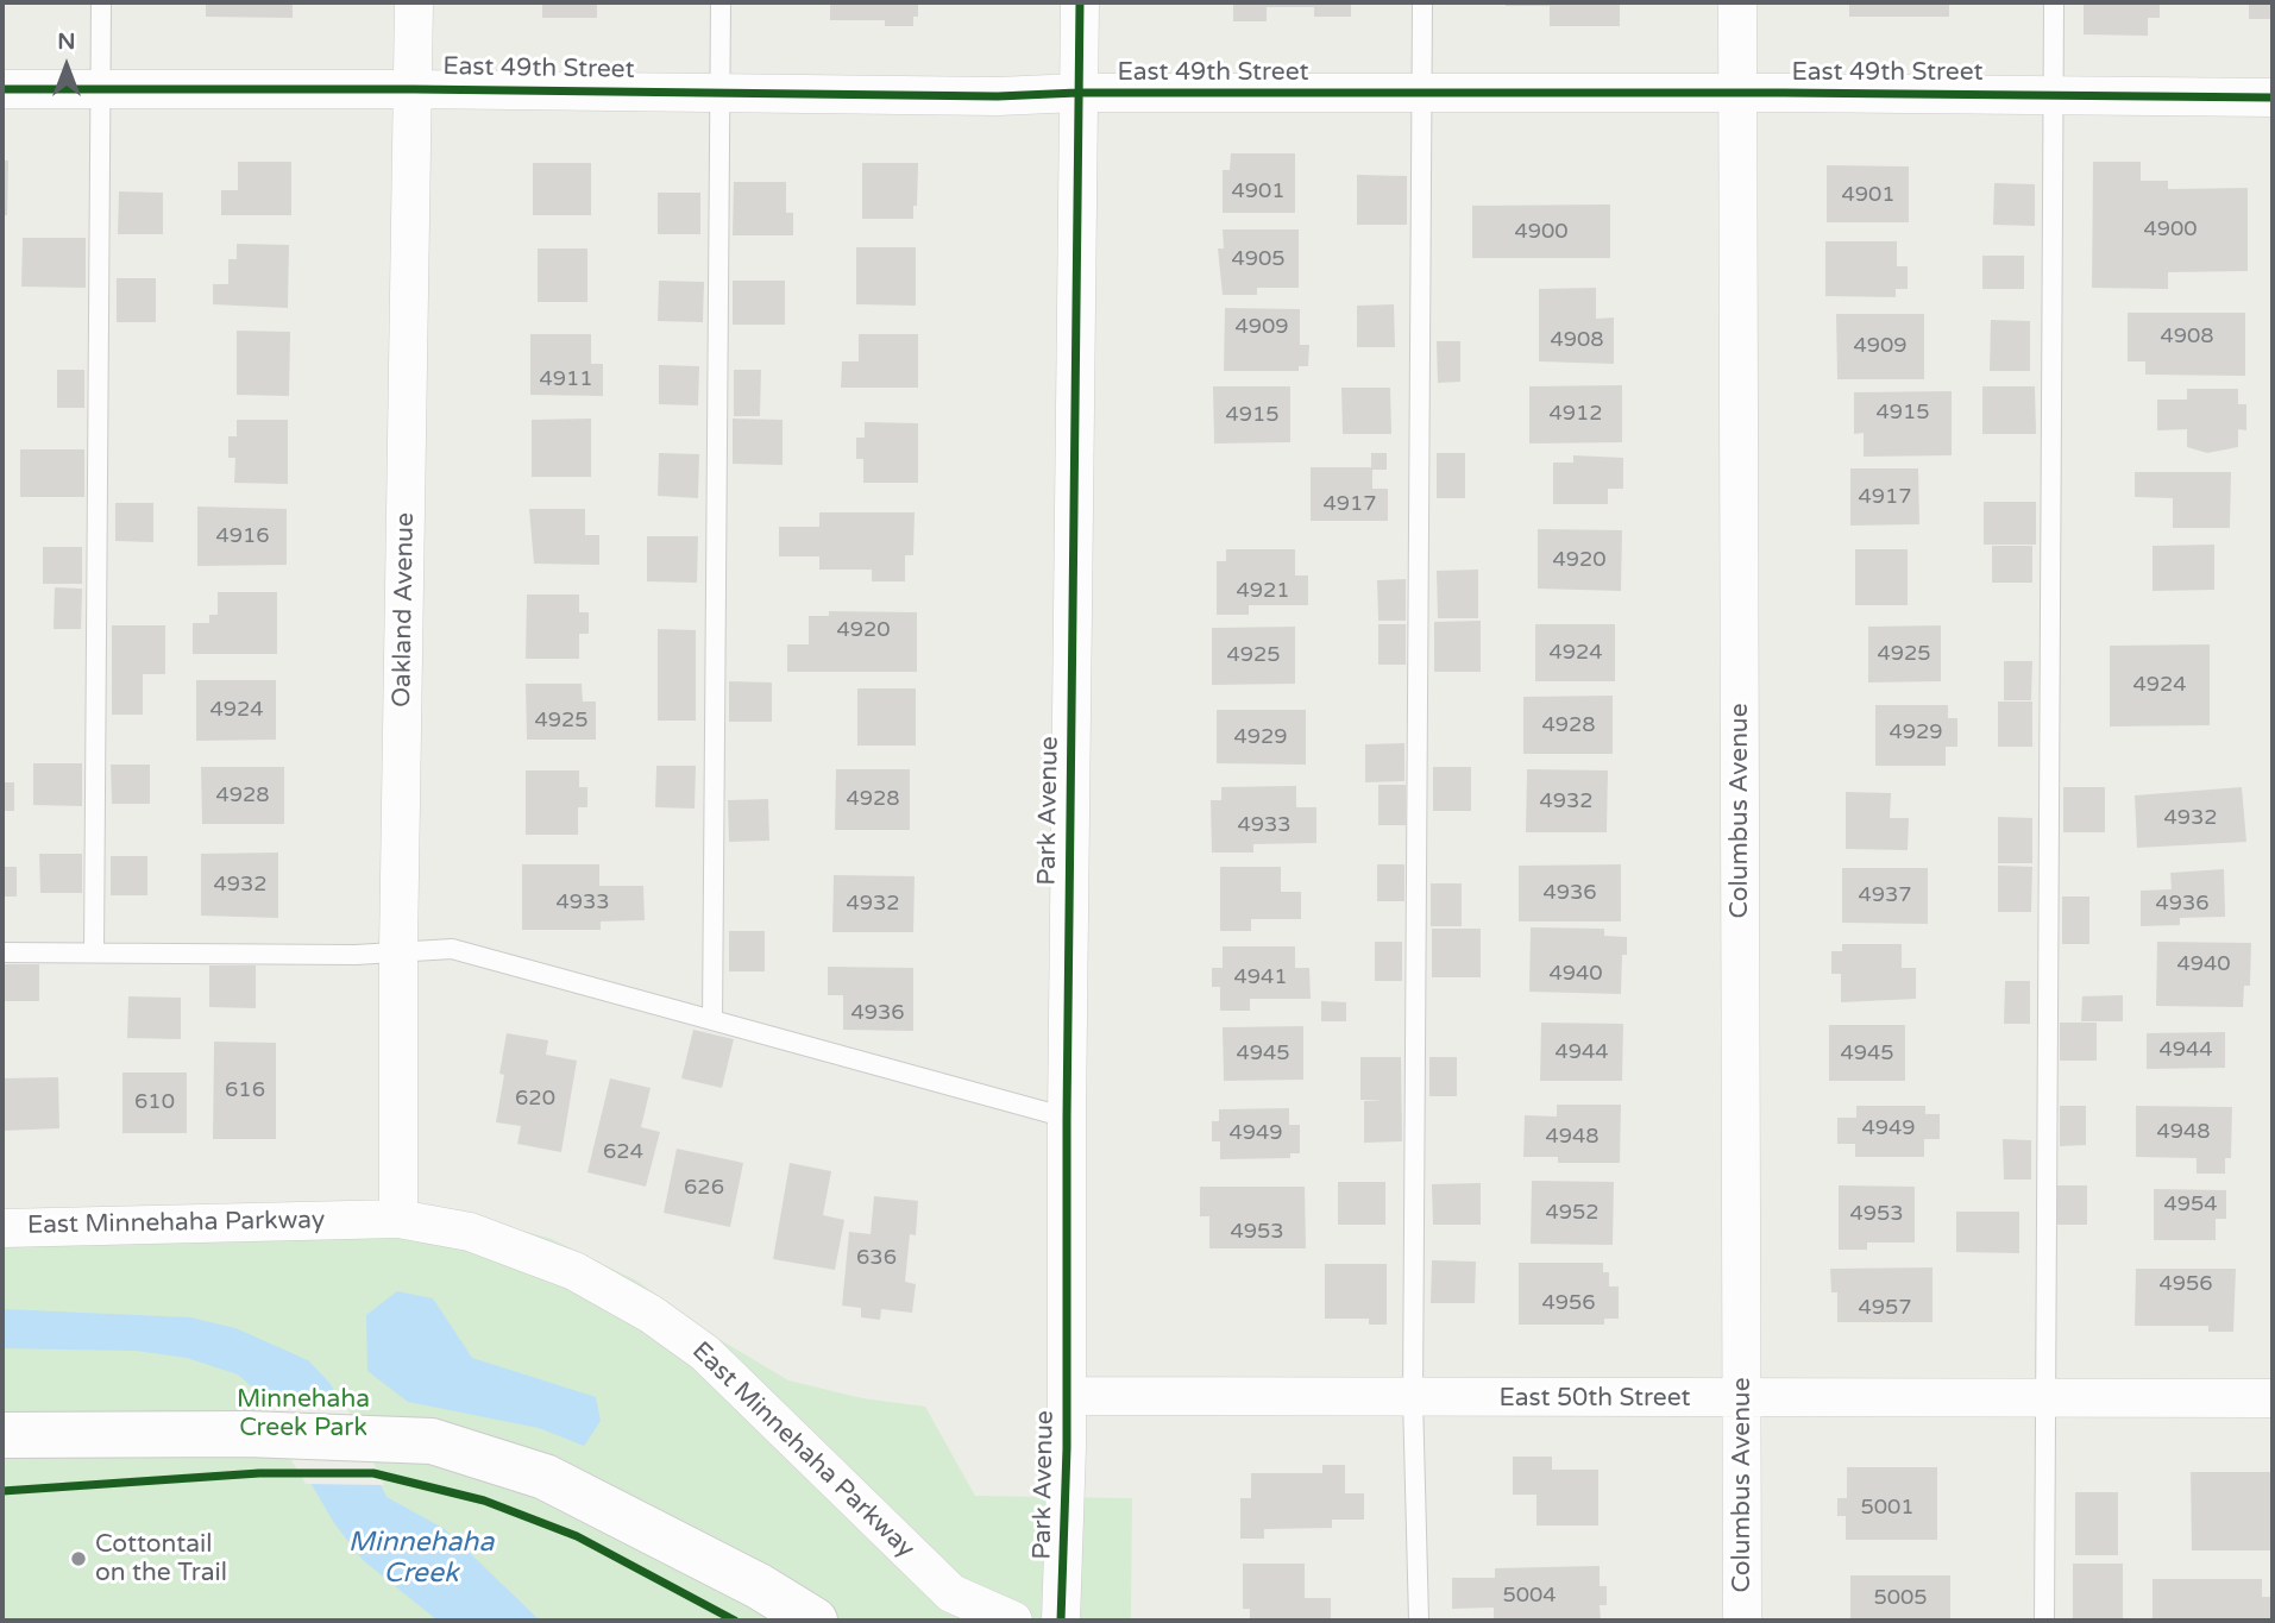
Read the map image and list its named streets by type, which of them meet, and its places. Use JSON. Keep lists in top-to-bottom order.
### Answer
{
  "streets": {
    "street": [
      "East 49th Street",
      "Oakland Avenue",
      "Park Avenue",
      "Columbus Avenue",
      "East Minnehaha Parkway",
      "East 50th Street"
    ]
  },
  "crossings": [
    ["East 49th Street", "Oakland Avenue"],
    ["East 49th Street", "Park Avenue"],
    ["East 49th Street", "Columbus Avenue"],
    ["Oakland Avenue", "East Minnehaha Parkway"],
    ["Park Avenue", "East 50th Street"],
    ["Columbus Avenue", "East 50th Street"]
  ],
  "water": ["Minnehaha Creek"],
  "parks": ["Minnehaha Creek Park"],
  "places": ["Cottontail on the Trail"],
  "house_numbers": [
    "4901",
    "4901",
    "4900",
    "4900",
    "4905",
    "4909",
    "4908",
    "4908",
    "4909",
    "4911",
    "4915",
    "4912",
    "4915",
    "4917",
    "4917",
    "4916",
    "4920",
    "4921",
    "4920",
    "4924",
    "4925",
    "4925",
    "4924",
    "4924",
    "4925",
    "4928",
    "4929",
    "4929",
    "4928",
    "4928",
    "4932",
    "4932",
    "4933",
    "4932",
    "4936",
    "4937",
    "4933",
    "4932",
    "4936",
    "4940",
    "4940",
    "4941",
    "4936",
    "4944",
    "4944",
    "4945",
    "4945",
    "616",
    "620",
    "610",
    "4949",
    "4948",
    "4949",
    "4948",
    "624",
    "626",
    "4954",
    "4952",
    "4953",
    "4953",
    "636",
    "4956",
    "4956",
    "4957",
    "5001",
    "5004",
    "5005"
  ],
  "north": "top"
}
